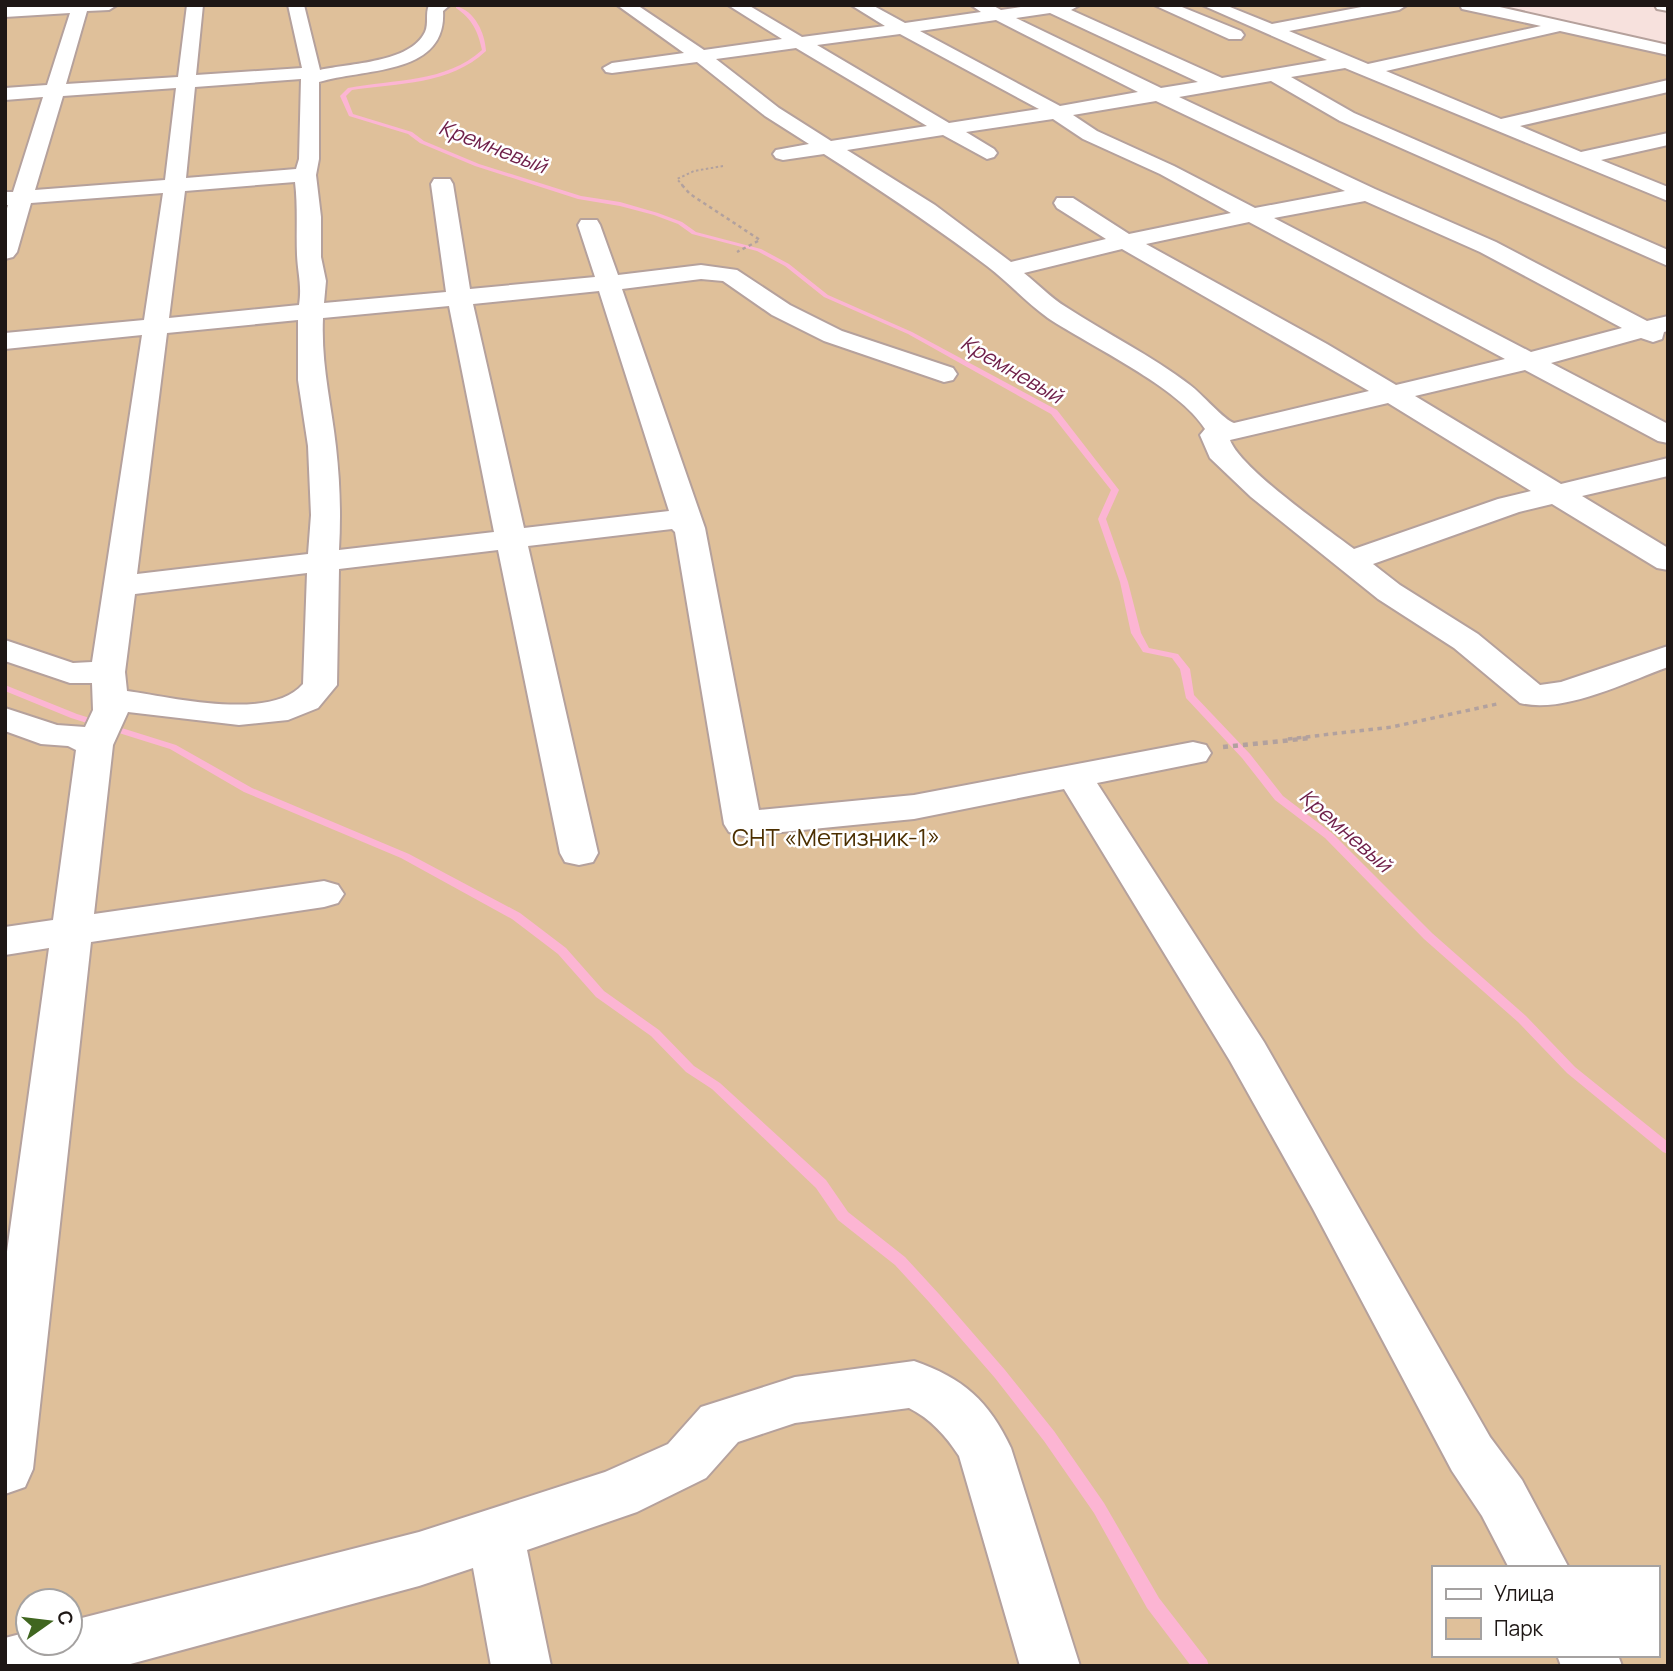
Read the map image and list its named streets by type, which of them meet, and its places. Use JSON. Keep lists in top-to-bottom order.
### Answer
{
  "water": ["Кремневый"],
  "parks": ["СНТ «Метизник-1»"],
  "legend": ["Улица", "Парк"],
  "north": "right"
}
